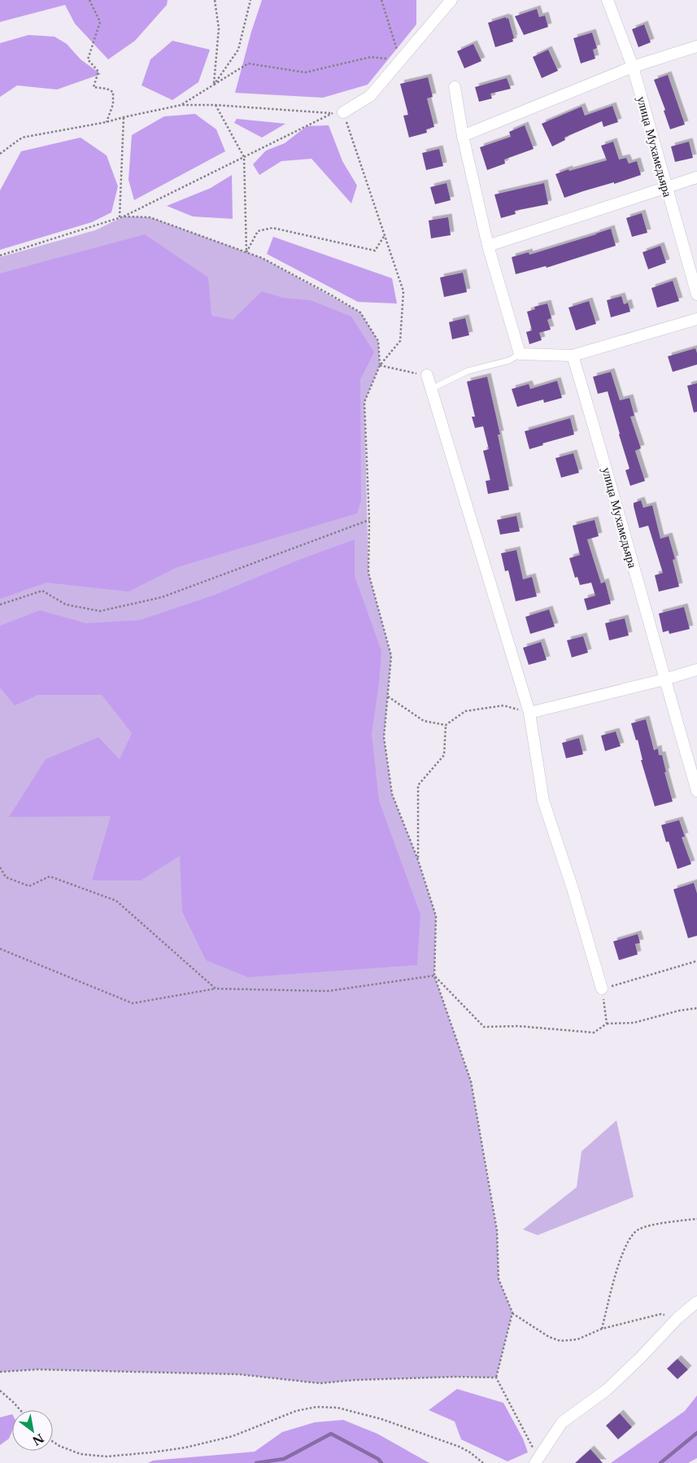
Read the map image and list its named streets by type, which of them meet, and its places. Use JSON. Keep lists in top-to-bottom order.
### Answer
{
  "streets": {
    "street": ["улица Мухамедьяра"]
  },
  "north": "bottom right"
}
